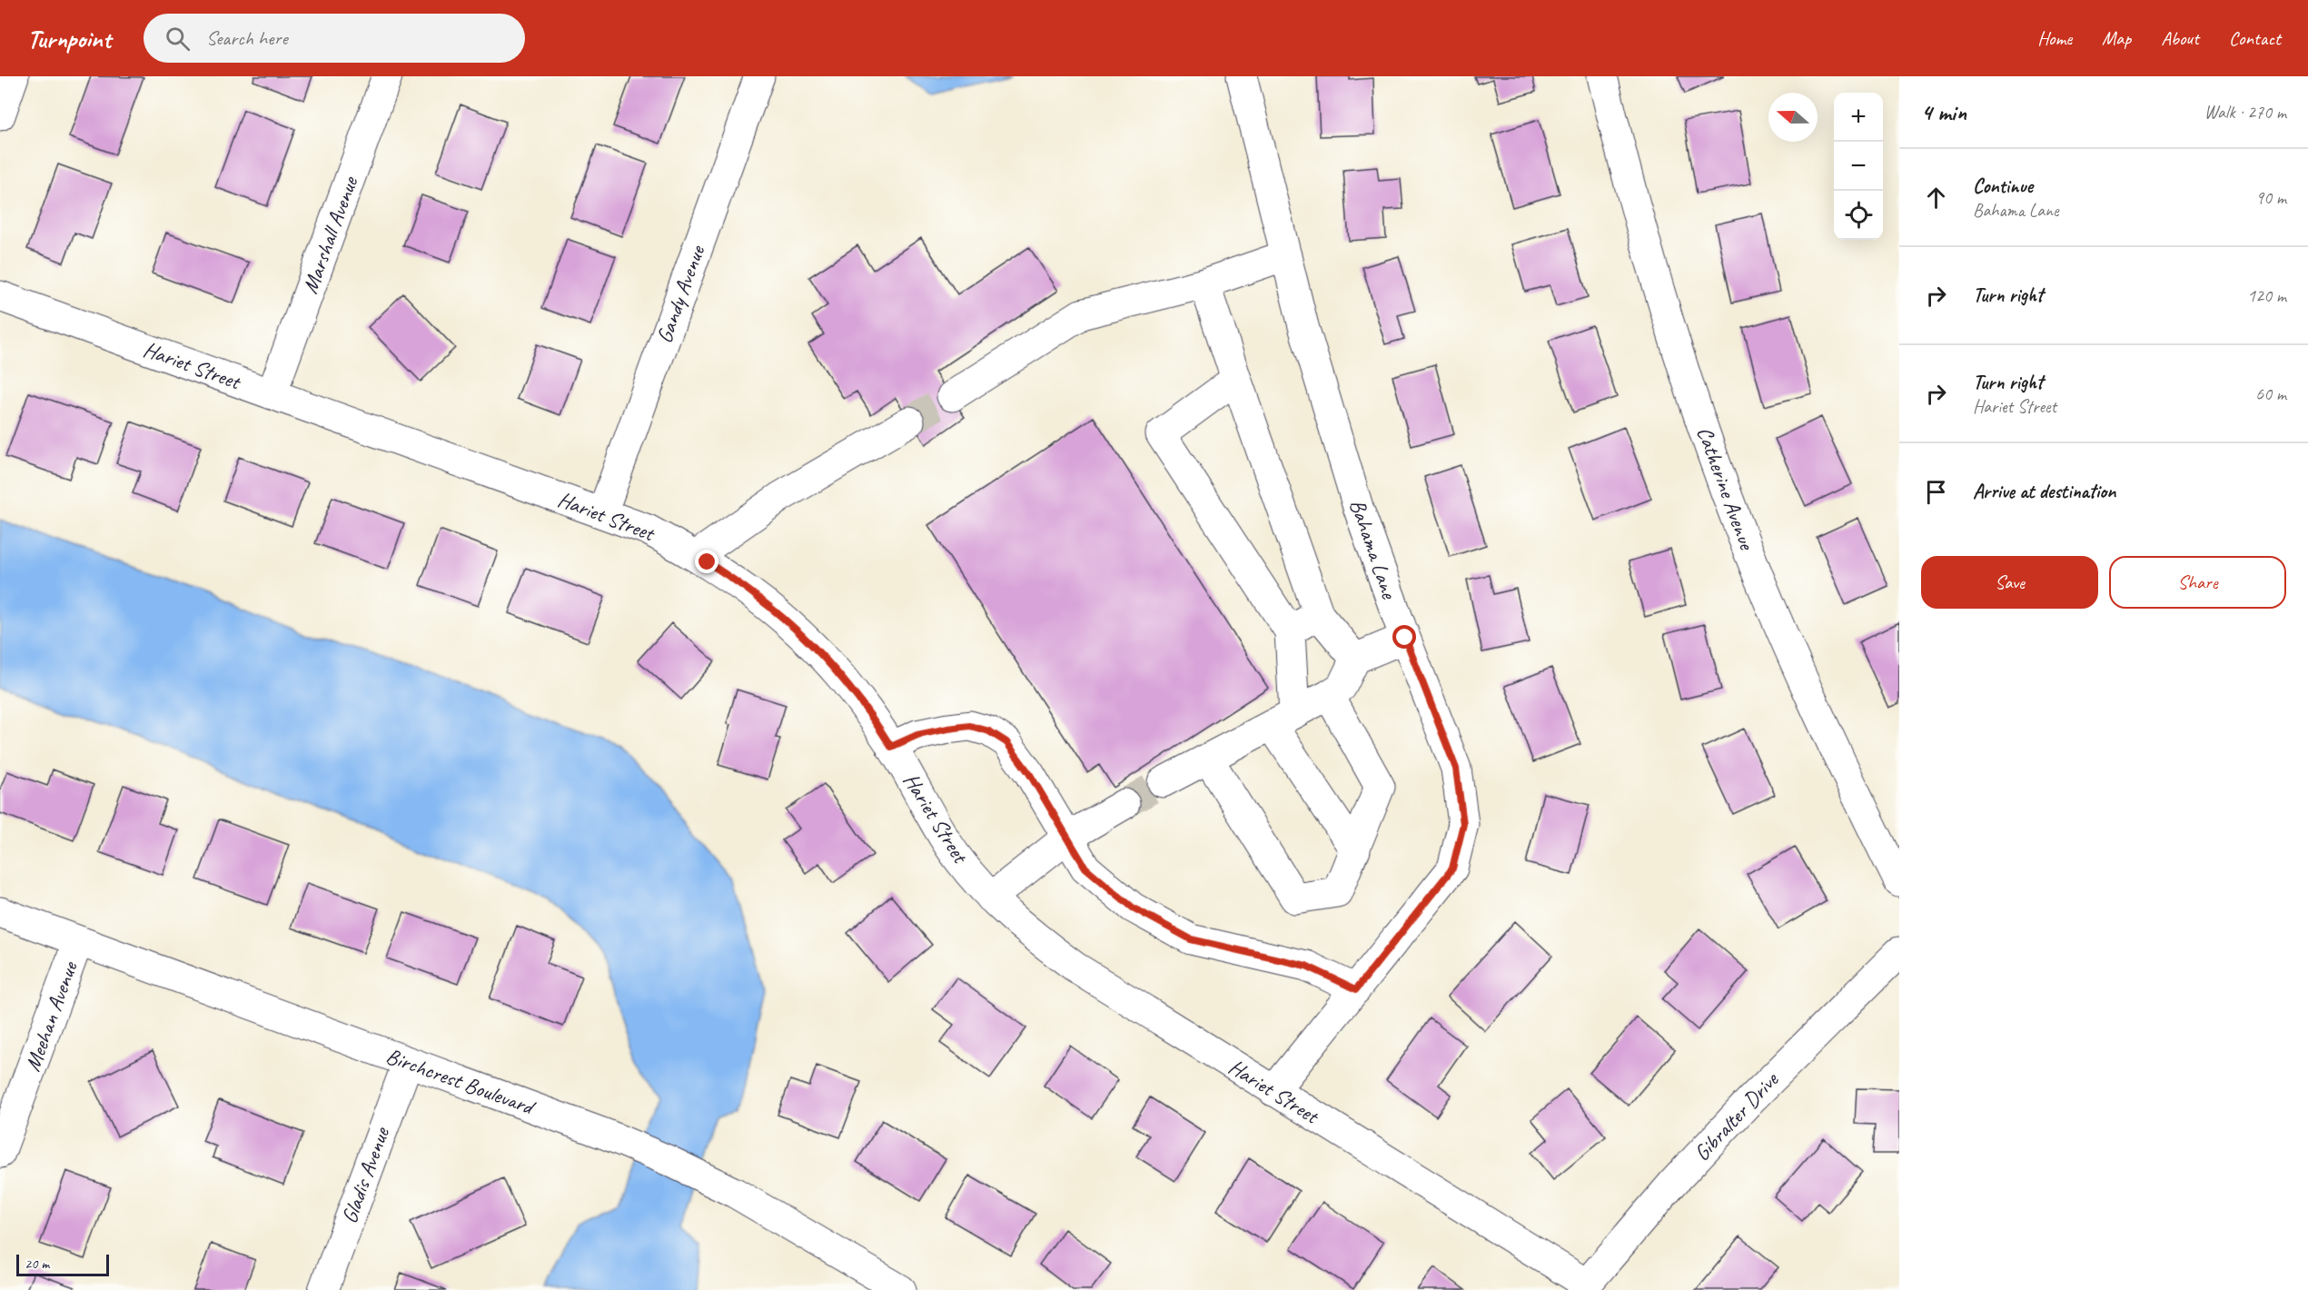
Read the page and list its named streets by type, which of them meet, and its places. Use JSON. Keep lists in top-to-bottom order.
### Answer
{
  "streets": {
    "street": [
      "Marshall Avenue",
      "Gandy Avenue",
      "Hariet Street",
      "Catherine Avenue",
      "Bahama Lane",
      "Meehan Avenue",
      "Birchcrest Boulevard",
      "Gibralter Drive",
      "Gladis Avenue"
    ]
  },
  "crossings": [
    ["Marshall Avenue", "Hariet Street"],
    ["Gandy Avenue", "Hariet Street"],
    ["Hariet Street", "Bahama Lane"],
    ["Hariet Street", "Gibralter Drive"],
    ["Meehan Avenue", "Birchcrest Boulevard"],
    ["Birchcrest Boulevard", "Gladis Avenue"]
  ],
  "scale_bar": "20 m",
  "north": "left",
  "page": {
    "header": "Turnpoint",
    "search": "Search here",
    "nav": [
      "Home",
      "Map",
      "About",
      "Contact"
    ],
    "heading": ["4 min", "Walk · 270 m"],
    "map_buttons": ["+", "−"],
    "list": [
      ["Continue", "Bahama Lane", "90 m"],
      ["Turn right", "120 m"],
      ["Turn right", "Hariet Street", "60 m"],
      "Arrive at destination"
    ],
    "buttons": ["Save", "Share"],
    "scale": "20 m"
  }
}
